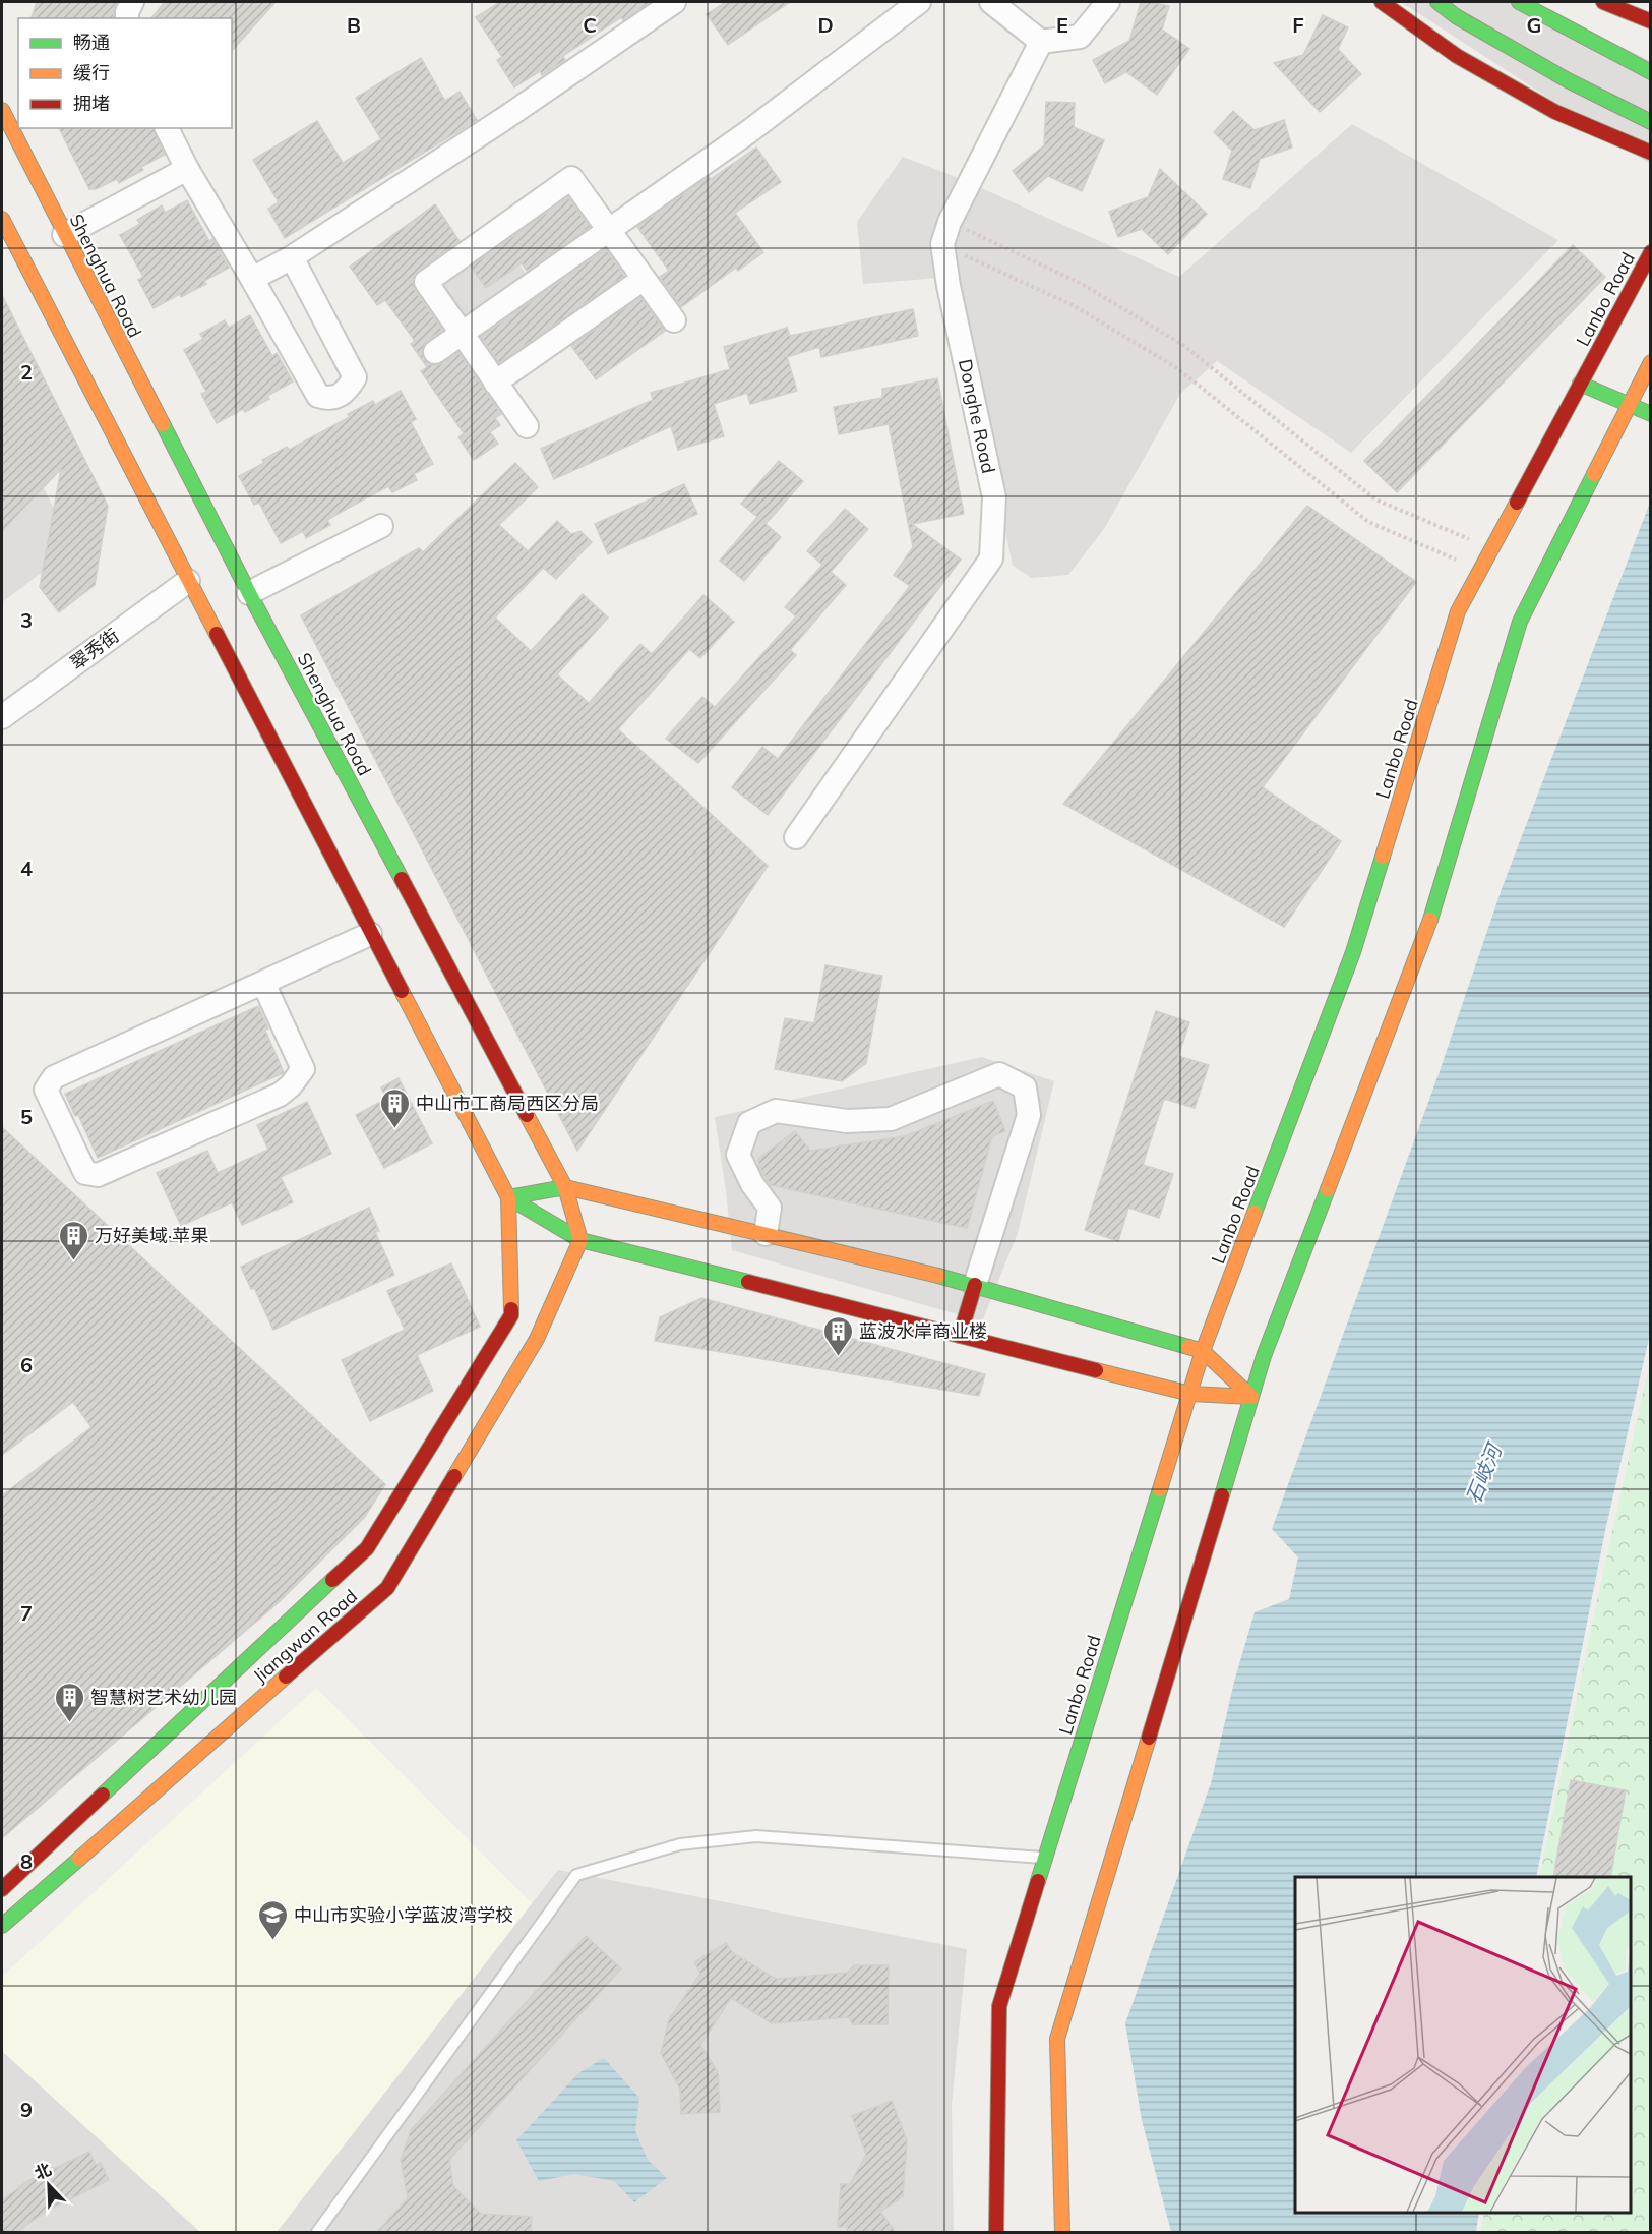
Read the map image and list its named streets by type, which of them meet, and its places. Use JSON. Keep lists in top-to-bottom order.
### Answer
{
  "streets": {
    "street": [
      "Shenghua Road",
      "Lanbo Road",
      "Donghe Road",
      "翠秀街",
      "Jiangwan Road"
    ]
  },
  "crossings": [
    ["Shenghua Road", "Jiangwan Road"]
  ],
  "water": ["石岐河"],
  "places": {
    "building": [
      "中山市工商局西区分局",
      "万好美域·苹果",
      "蓝波水岸商业楼",
      "智慧树艺术幼儿园"
    ],
    "school or university": ["中山市实验小学蓝波湾学校"]
  },
  "legend": ["畅通", "缓行", "拥堵"],
  "north": "top left",
  "grid": {
    "columns": [
      "B",
      "C",
      "D",
      "E",
      "F",
      "G"
    ],
    "rows": [
      "2",
      "3",
      "4",
      "5",
      "6",
      "7",
      "8",
      "9"
    ]
  }
}
